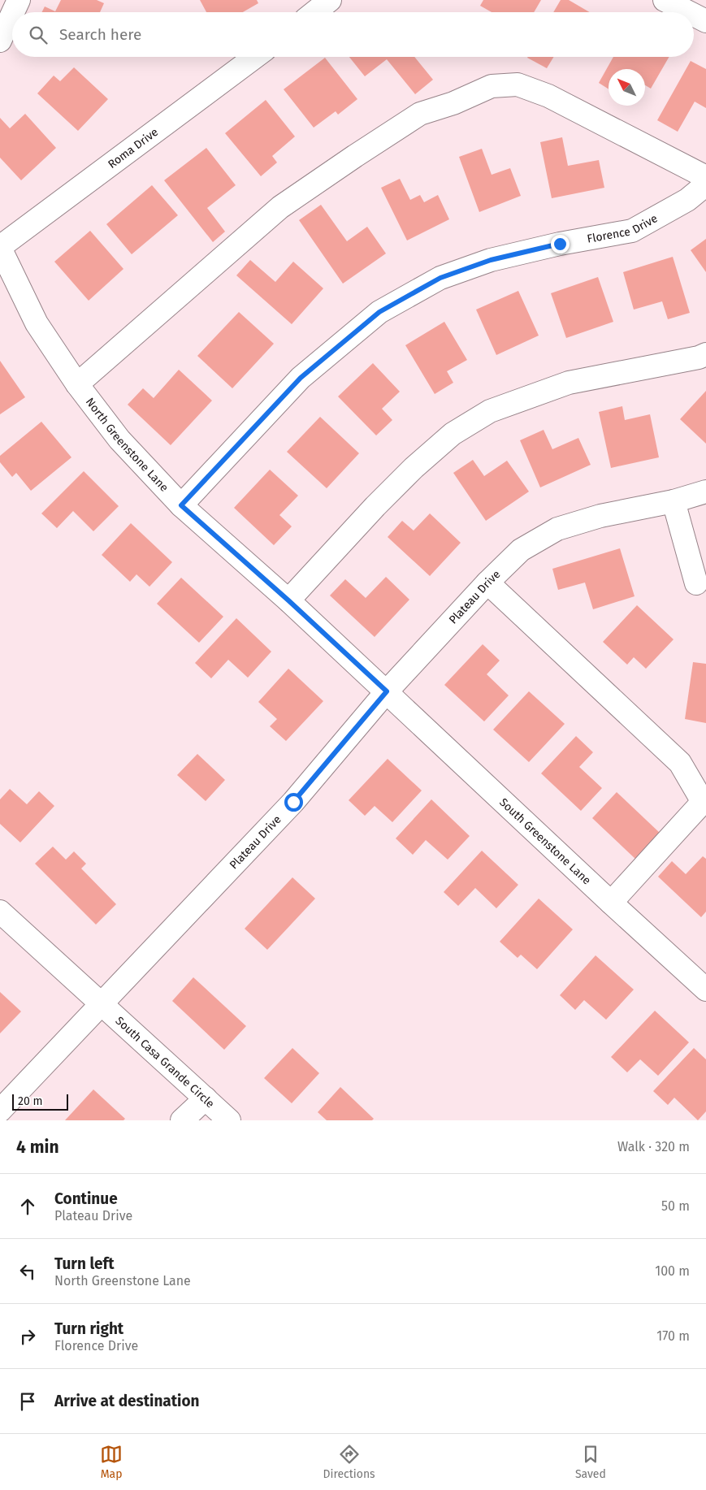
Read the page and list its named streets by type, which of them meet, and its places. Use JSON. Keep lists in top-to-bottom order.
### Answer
{
  "streets": {
    "street": [
      "Roma Drive",
      "Florence Drive",
      "North Greenstone Lane",
      "Plateau Drive",
      "South Greenstone Lane",
      "South Casa Grande Circle"
    ]
  },
  "crossings": [
    ["Roma Drive", "North Greenstone Lane"],
    ["Florence Drive", "North Greenstone Lane"],
    ["North Greenstone Lane", "Plateau Drive"],
    ["North Greenstone Lane", "South Greenstone Lane"],
    ["Plateau Drive", "South Greenstone Lane"],
    ["Plateau Drive", "South Casa Grande Circle"]
  ],
  "scale_bar": "20 m",
  "north": "top left",
  "page": {
    "search": "Search here",
    "scale": "20 m",
    "heading": ["4 min", "Walk · 320 m"],
    "list": [
      ["Continue", "Plateau Drive", "50 m"],
      ["Turn left", "North Greenstone Lane", "100 m"],
      ["Turn right", "Florence Drive", "170 m"],
      "Arrive at destination"
    ],
    "nav": ["Map", "Directions", "Saved"]
  }
}
